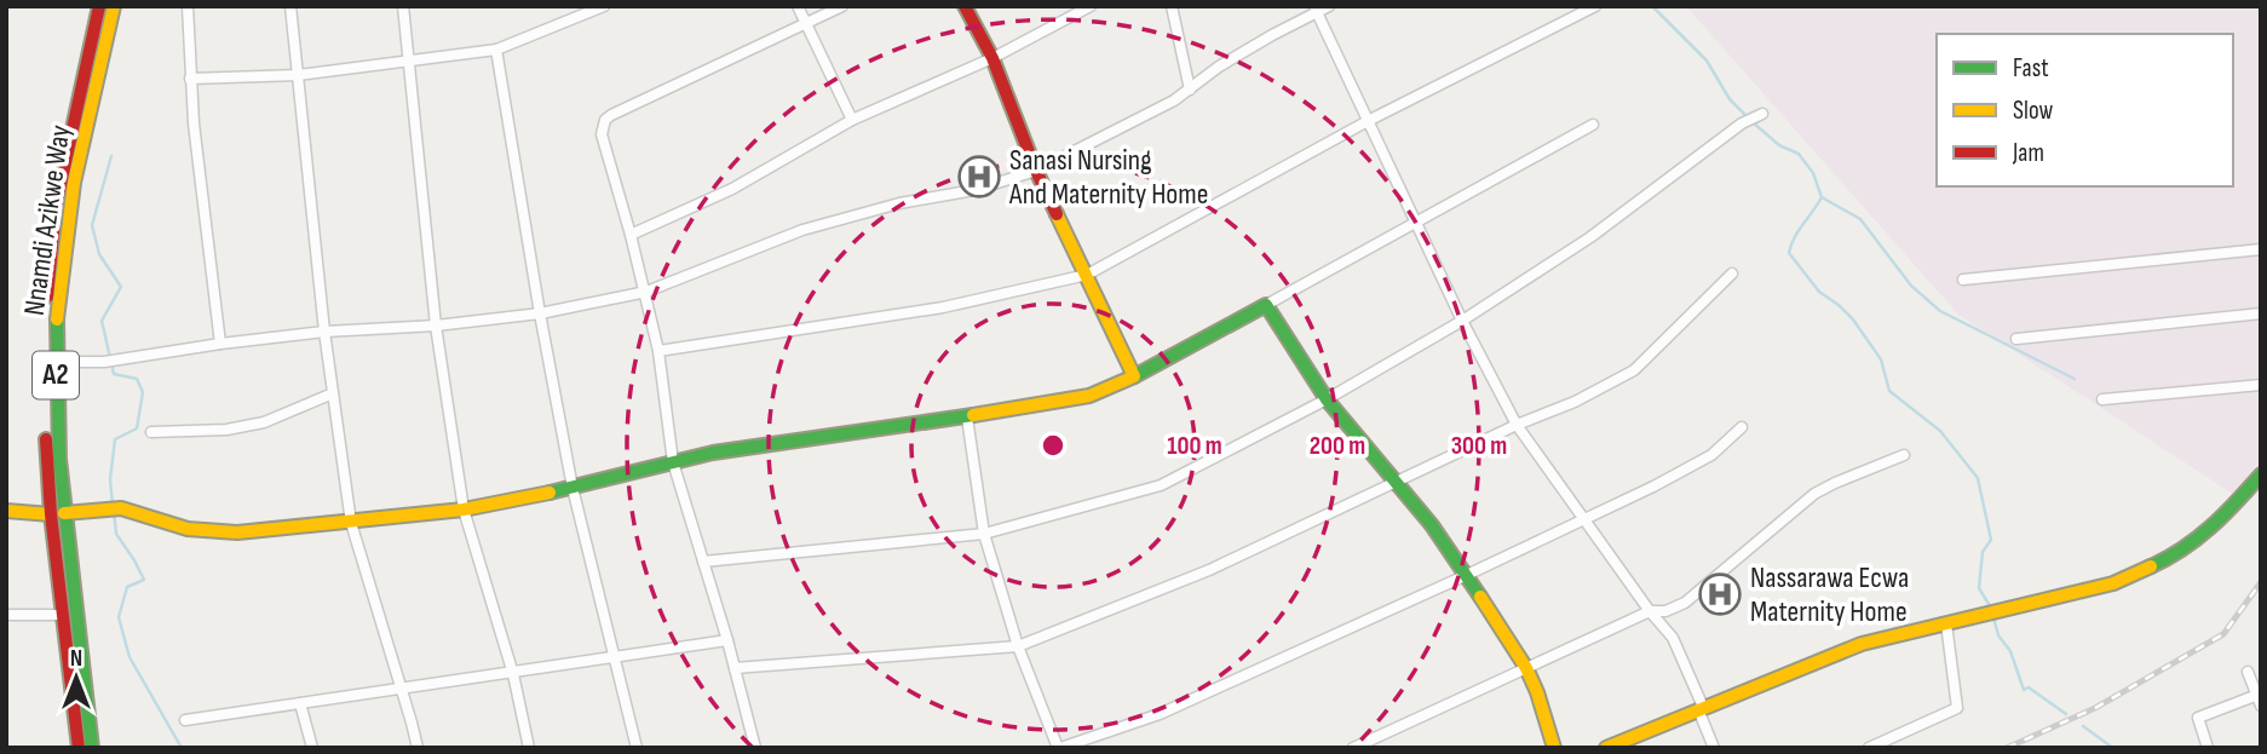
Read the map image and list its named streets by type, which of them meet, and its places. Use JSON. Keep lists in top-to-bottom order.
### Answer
{
  "streets": {
    "main road": ["Nnamdi Azikwe Way", "A2"]
  },
  "places": {
    "hospital": ["Sanasi Nursing And Maternity Home", "Nassarawa Ecwa Maternity Home"]
  },
  "legend": ["Fast", "Slow", "Jam"],
  "north": "top",
  "rings": ["100 m", "200 m", "300 m"]
}
